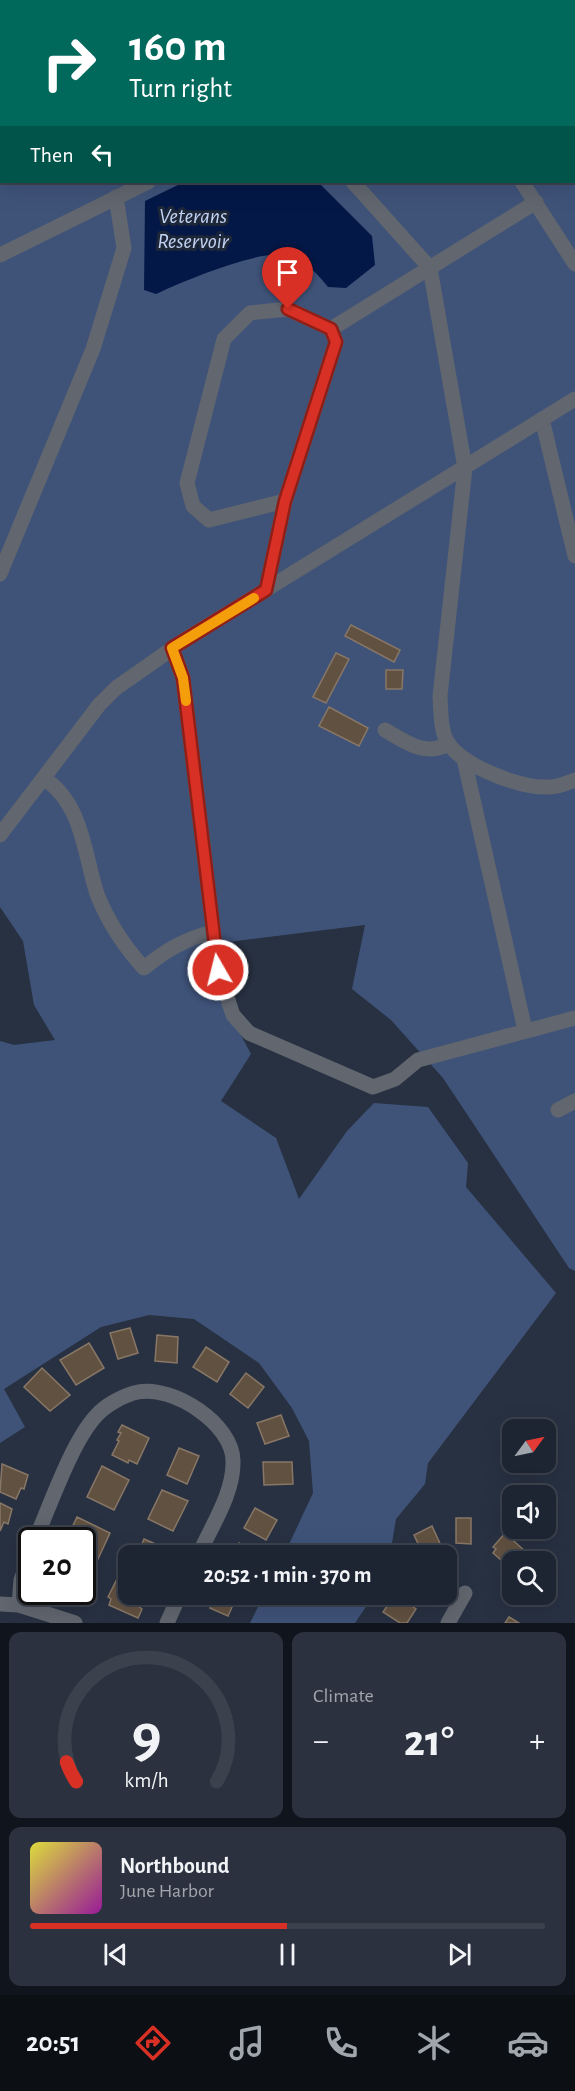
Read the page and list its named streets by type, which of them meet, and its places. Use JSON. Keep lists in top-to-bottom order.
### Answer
{
  "water": ["Veterans Reservoir"],
  "north": "top right",
  "page": {
    "turn": ["160 m", "Turn right"],
    "then": "Then",
    "limit": "20",
    "trip": "20:52 · 1 min · 370 m",
    "tile": "Climate",
    "heat": ["−", "21°", "+"],
    "song": ["Northbound", "June Harbor"],
    "tabs": "20:51",
    "gauge": ["9", "km/h"]
  }
}
